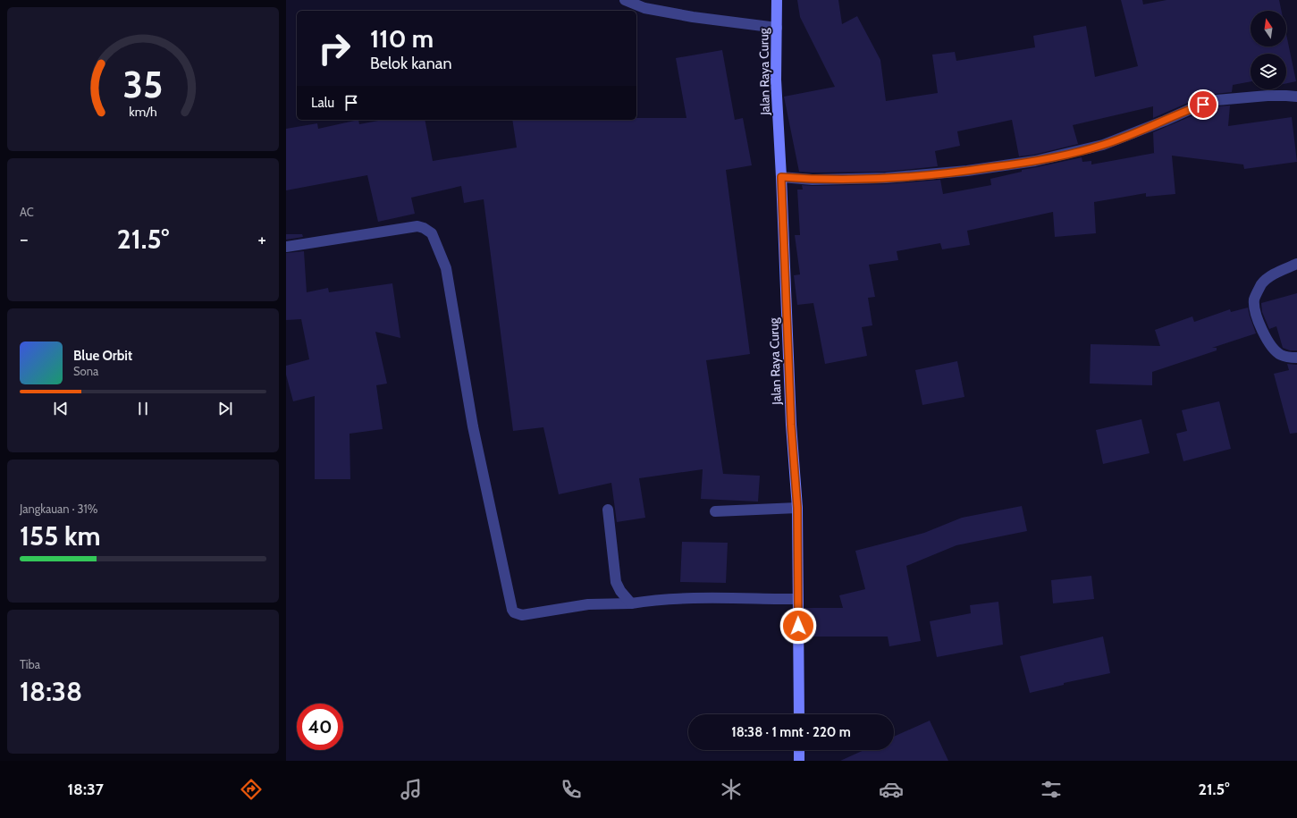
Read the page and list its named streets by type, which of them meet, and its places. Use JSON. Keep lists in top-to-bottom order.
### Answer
{
  "streets": {
    "street": ["Jalan Raya Curug"]
  },
  "north": "top",
  "page": {
    "turn": ["110 m", "Belok kanan"],
    "then": "Lalu",
    "tile": [
      "AC",
      ["Jangkauan · 31%", "155 km"],
      ["Tiba", "18:38"]
    ],
    "heat": ["−", "21.5°", "+"],
    "song": ["Blue Orbit", "Sona"],
    "limit": "40",
    "trip": "18:38 · 1 mnt · 220 m",
    "tabs": ["18:37", "21.5°"],
    "gauge": ["35", "km/h"]
  }
}
